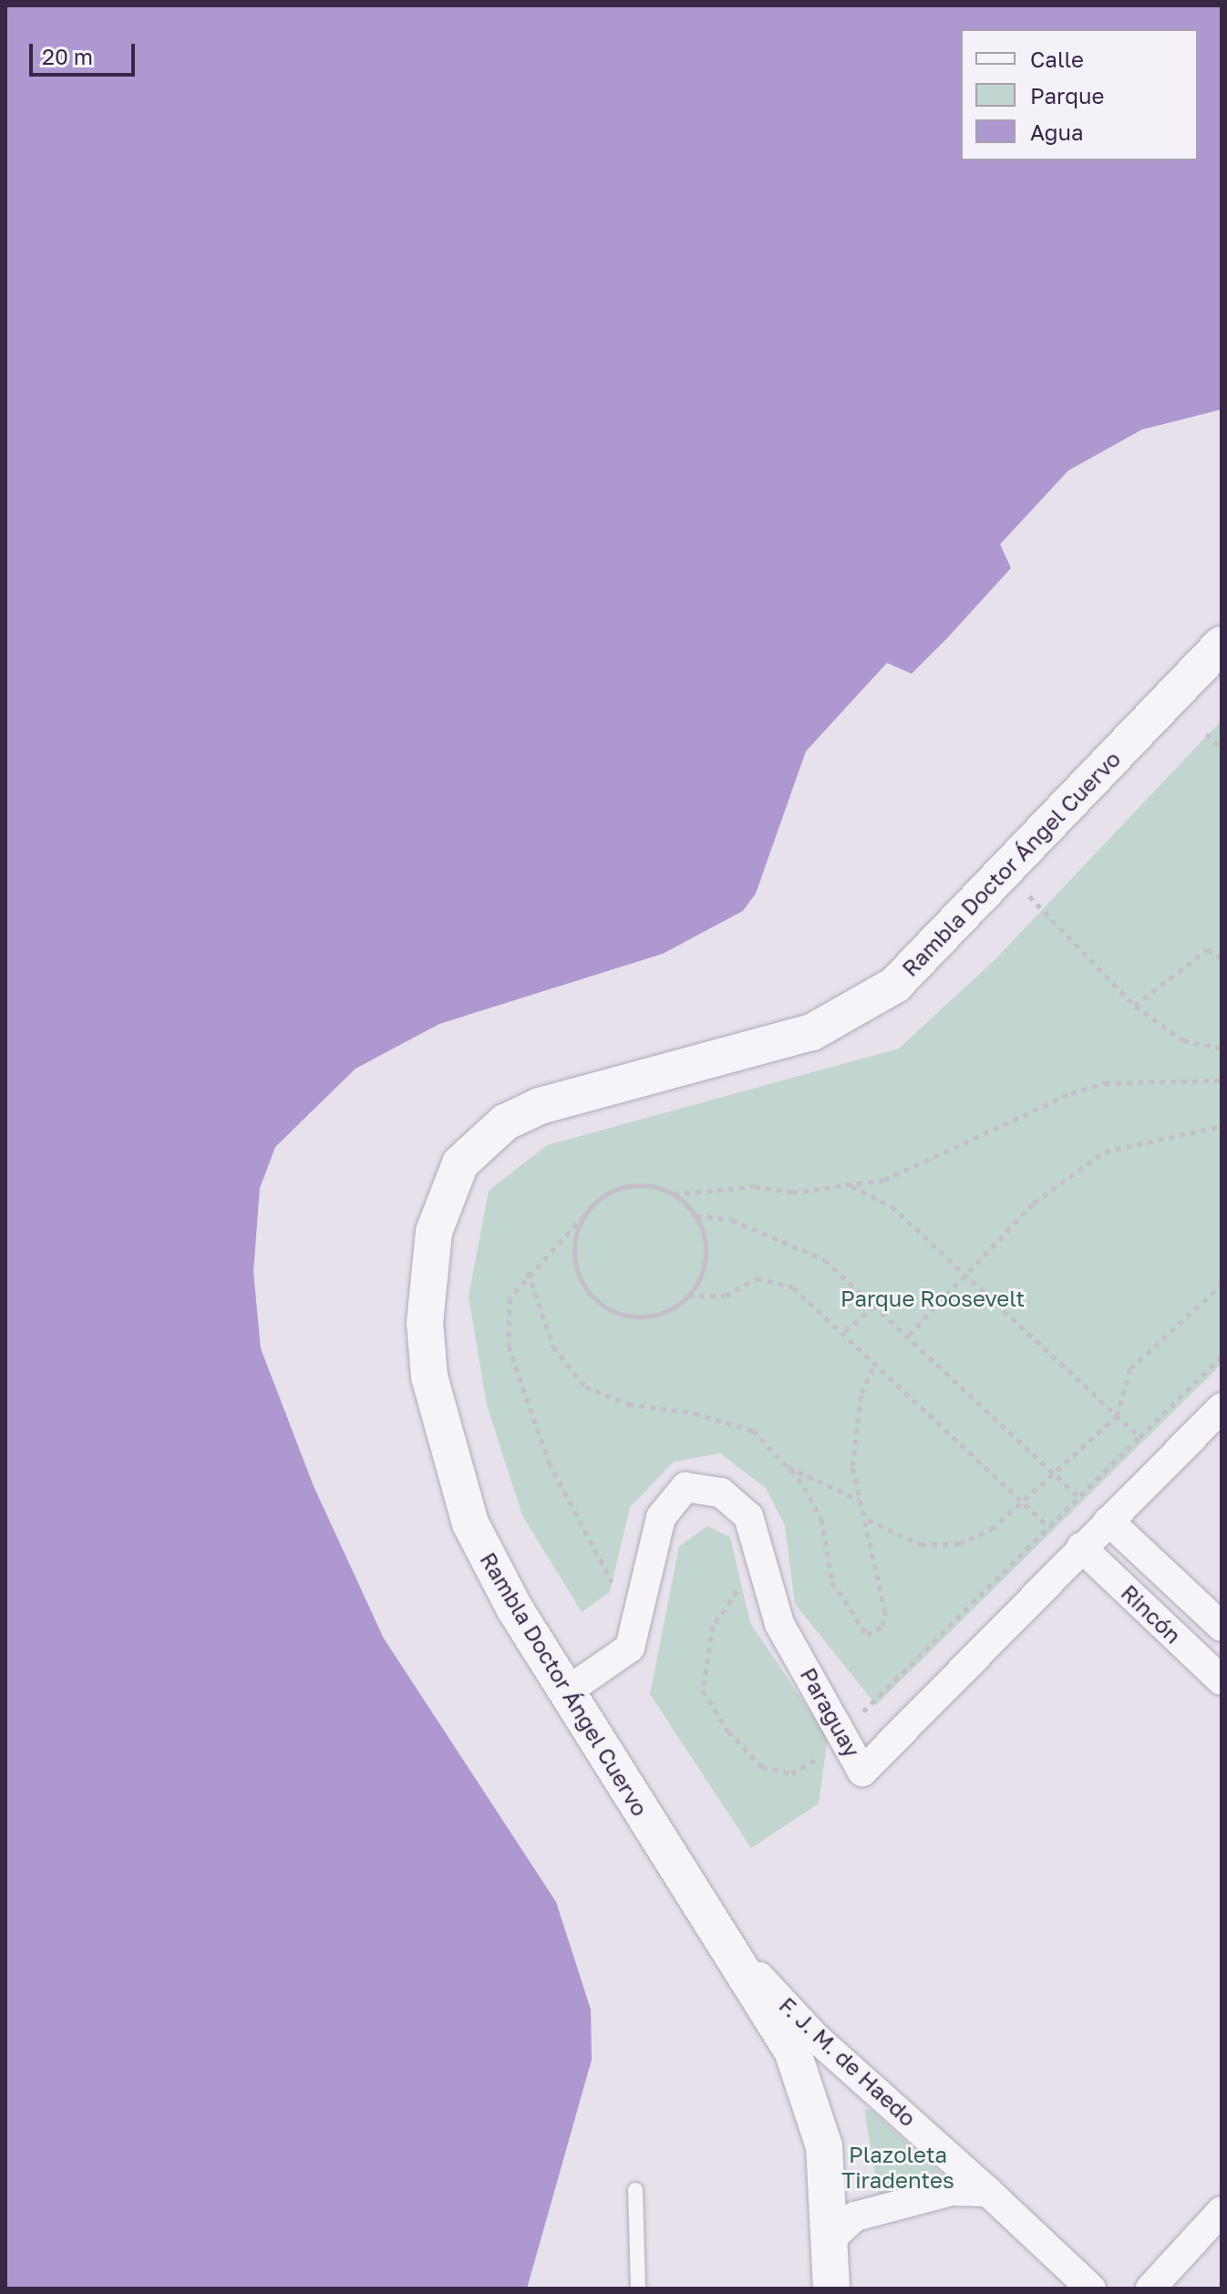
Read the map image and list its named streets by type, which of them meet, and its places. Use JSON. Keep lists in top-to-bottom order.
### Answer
{
  "streets": {
    "street": [
      "Rambla Doctor Ángel Cuervo",
      "Rincón",
      "Paraguay",
      "F. J. M. de Haedo"
    ]
  },
  "crossings": [
    ["Rambla Doctor Ángel Cuervo", "Paraguay"],
    ["Rambla Doctor Ángel Cuervo", "F. J. M. de Haedo"],
    ["Rincón", "Paraguay"]
  ],
  "parks": ["Parque Roosevelt", "Plazoleta Tiradentes"],
  "legend": ["Calle", "Parque", "Agua"],
  "scale_bar": "20 m"
}
